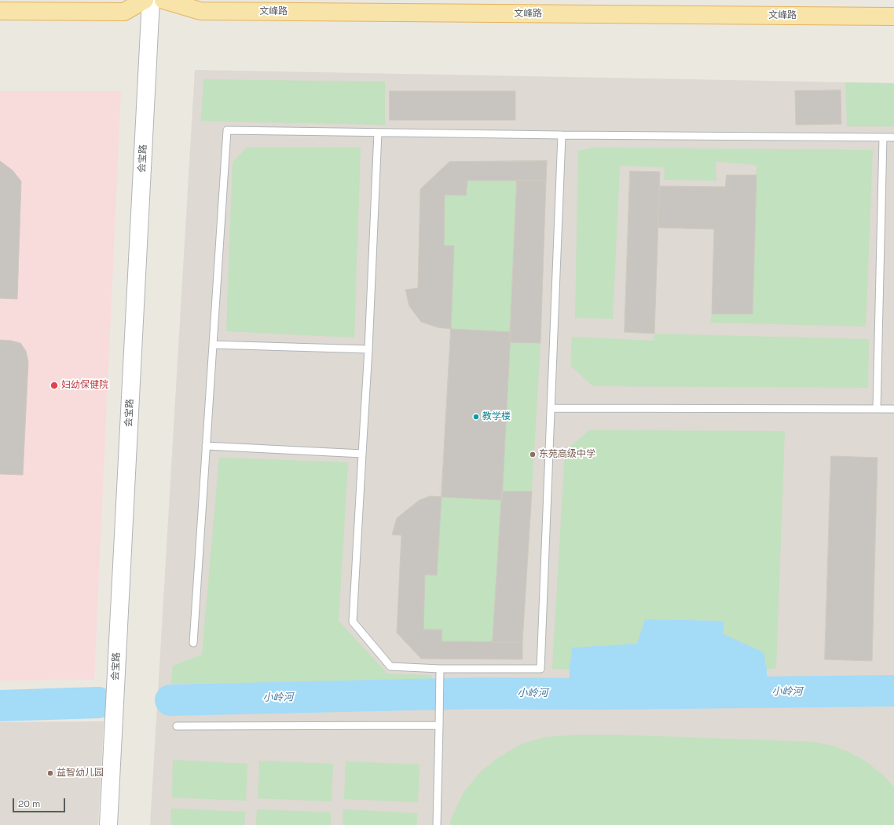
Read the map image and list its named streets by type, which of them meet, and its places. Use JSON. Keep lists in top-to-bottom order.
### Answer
{
  "streets": {
    "main road": ["文峰路"],
    "street": ["会宝路"]
  },
  "water": ["小岭河"],
  "places": [
    "妇幼保健院",
    "教学楼",
    "东苑高级中学",
    "益智幼儿园"
  ],
  "scale_bar": "20 m"
}
